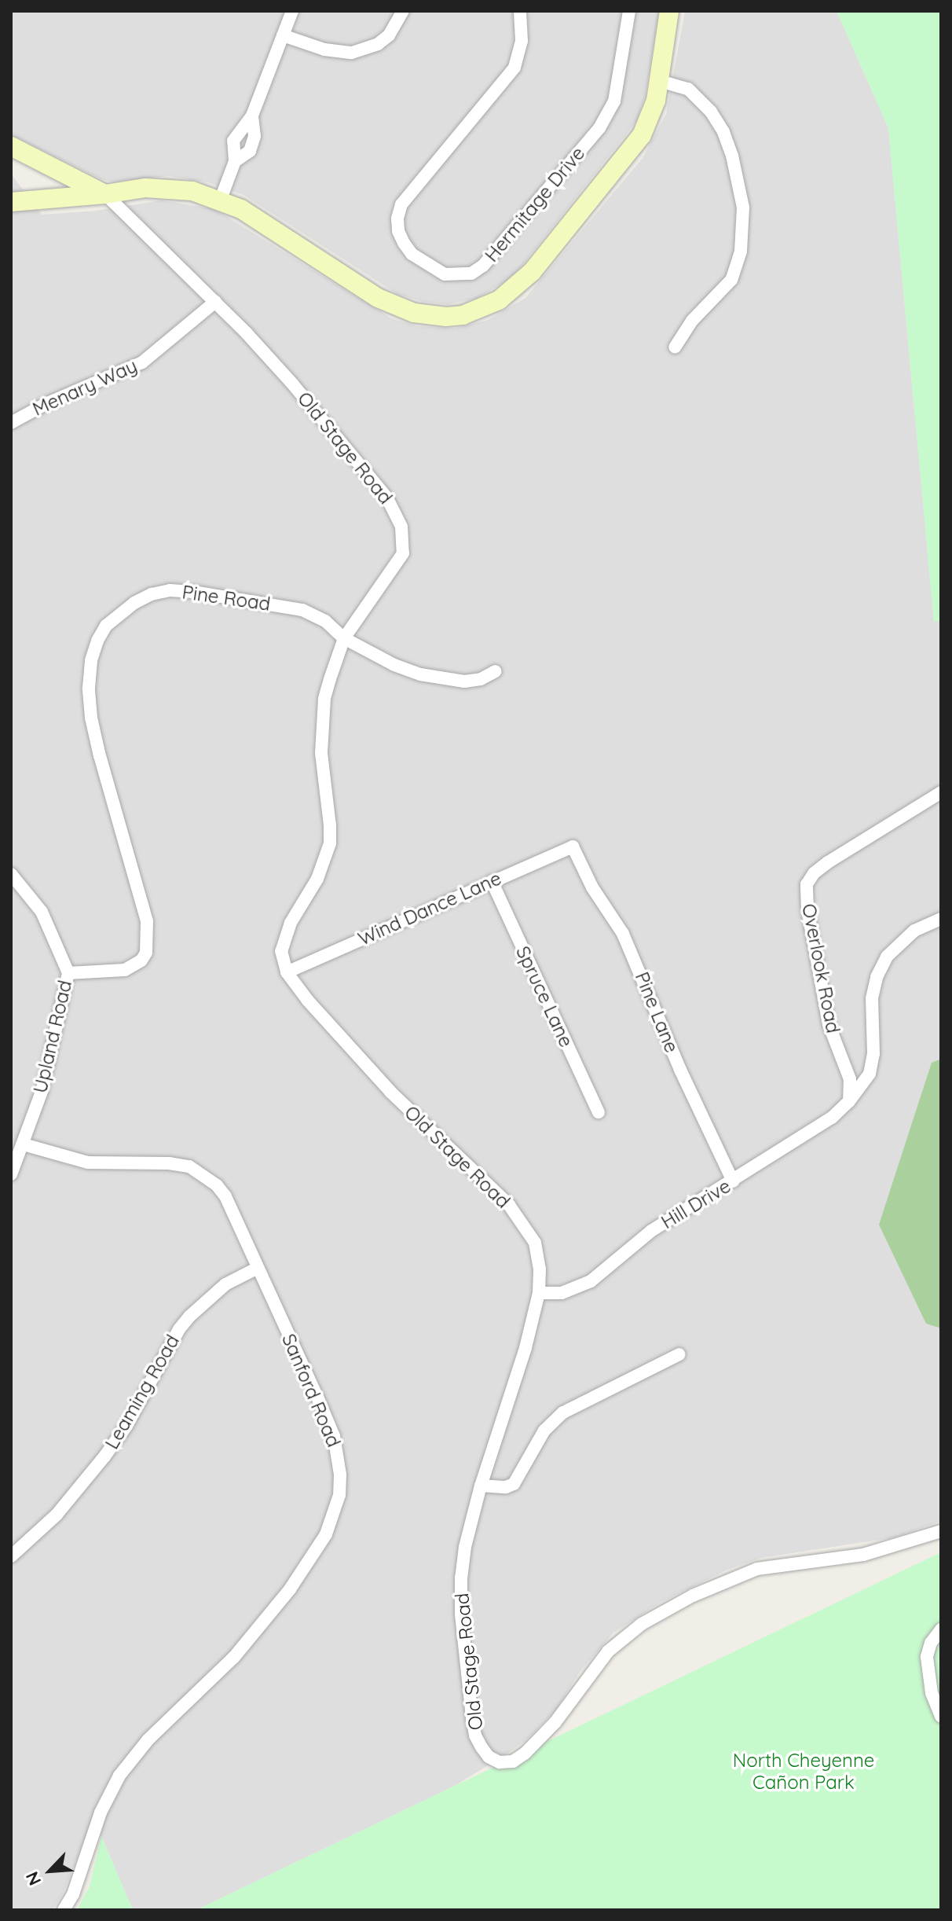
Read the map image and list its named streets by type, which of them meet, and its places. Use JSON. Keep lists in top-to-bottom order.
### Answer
{
  "streets": {
    "street": [
      "Hermitage Drive",
      "Menary Way",
      "Old Stage Road",
      "Pine Road",
      "Wind Dance Lane",
      "Overlook Road",
      "Spruce Lane",
      "Pine Lane",
      "Upland Road",
      "Hill Drive",
      "Sanford Road",
      "Leaming Road"
    ]
  },
  "crossings": [
    ["Menary Way", "Old Stage Road"],
    ["Old Stage Road", "Pine Road"],
    ["Old Stage Road", "Wind Dance Lane"],
    ["Old Stage Road", "Hill Drive"],
    ["Pine Road", "Upland Road"],
    ["Wind Dance Lane", "Spruce Lane"],
    ["Wind Dance Lane", "Pine Lane"],
    ["Overlook Road", "Hill Drive"],
    ["Pine Lane", "Hill Drive"],
    ["Upland Road", "Sanford Road"],
    ["Sanford Road", "Leaming Road"]
  ],
  "parks": ["North Cheyenne Cañon Park"],
  "north": "bottom left"
}
